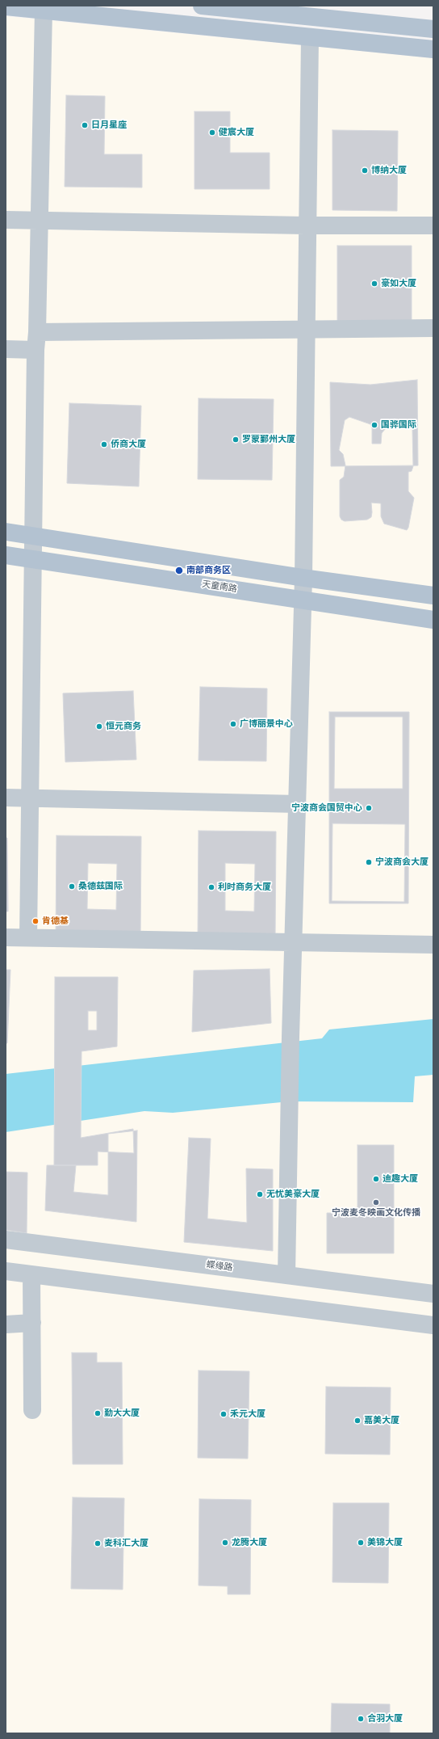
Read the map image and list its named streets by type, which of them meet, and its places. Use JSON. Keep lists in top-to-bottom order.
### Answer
{
  "streets": {
    "main road": ["天童南路"],
    "street": ["蝶缘路"]
  },
  "places": [
    "日月星座",
    "健宸大厦",
    "博纳大厦",
    "豪如大厦",
    "国骅国际",
    "罗蒙鄞州大厦",
    "侨商大厦",
    "南部商务区",
    "广博丽景中心",
    "恒元商务",
    "宁波商会国贸中心",
    "宁波商会大厦",
    "桑德兹国际",
    "利时商务大厦",
    "肯德基",
    "迪趣大厦",
    "无忧美豪大厦",
    "宁波麦冬映画文化传播",
    "勤大大厦",
    "禾元大厦",
    "嘉美大厦",
    "龙腾大厦",
    "美锦大厦",
    "麦科汇大厦",
    "合羽大厦"
  ]
}
